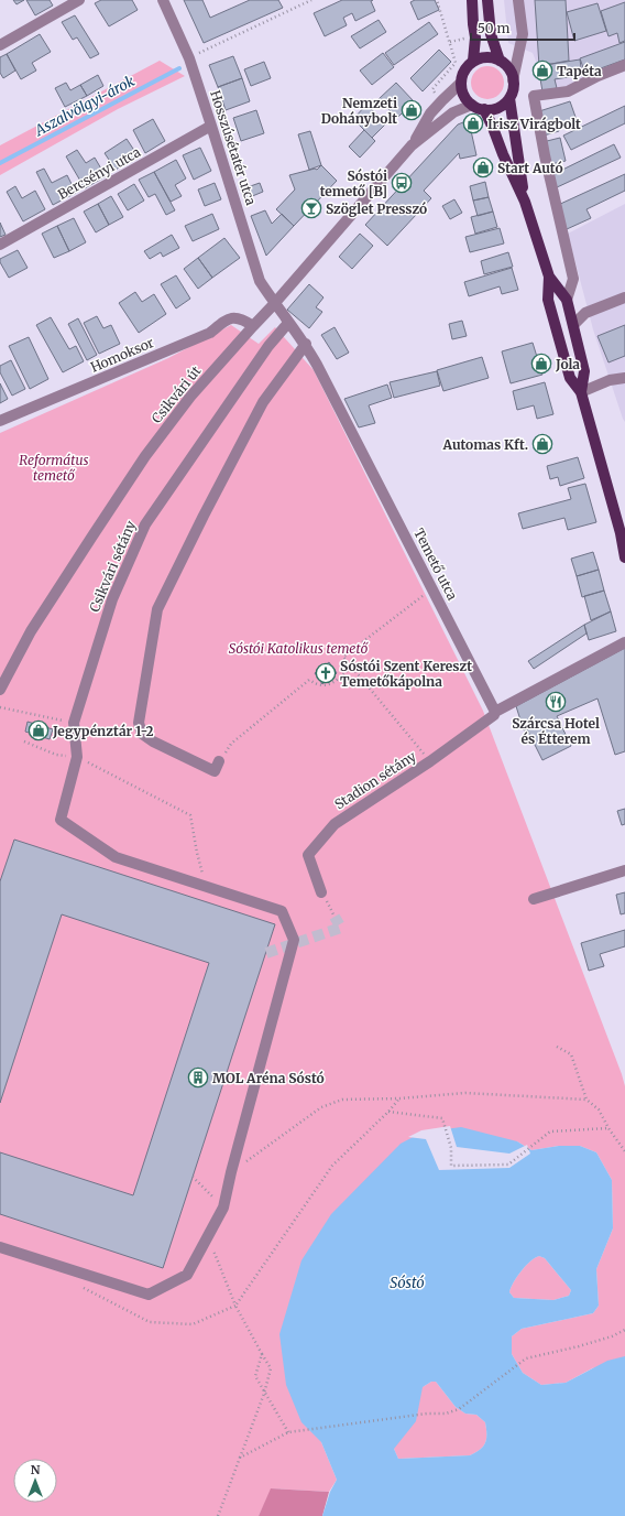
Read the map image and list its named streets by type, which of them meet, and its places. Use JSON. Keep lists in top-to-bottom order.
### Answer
{
  "streets": {
    "street": [
      "Hosszúsétatér utca",
      "Bercsényi utca",
      "Homoksor",
      "Csikvári út",
      "Temető utca",
      "Csikvári sétány",
      "Stadion sétány"
    ]
  },
  "crossings": [
    ["Hosszúsétatér utca", "Bercsényi utca"],
    ["Hosszúsétatér utca", "Csikvári út"],
    ["Hosszúsétatér utca", "Temető utca"],
    ["Homoksor", "Csikvári út"],
    ["Csikvári út", "Temető utca"],
    ["Temető utca", "Csikvári sétány"],
    ["Temető utca", "Stadion sétány"]
  ],
  "water": ["Aszalvölgyi-árok", "Sóstó"],
  "parks": ["Református temető", "Sóstói Katolikus temető"],
  "places": {
    "shop": [
      "Tapéta",
      "Nemzeti Dohánybolt",
      "Írisz Virágbolt",
      "Start Autó",
      "Jola",
      "Automas Kft.",
      "Jegypénztár 1-2"
    ],
    "bus stop": ["Sóstói temető [B]"],
    "bar": ["Szöglet Presszó"],
    "church": ["Sóstói Szent Kereszt Temetőkápolna"],
    "restaurant": ["Szárcsa Hotel és Étterem"],
    "building": ["MOL Aréna Sóstó"]
  },
  "scale_bar": "50 m",
  "north": "top"
}
